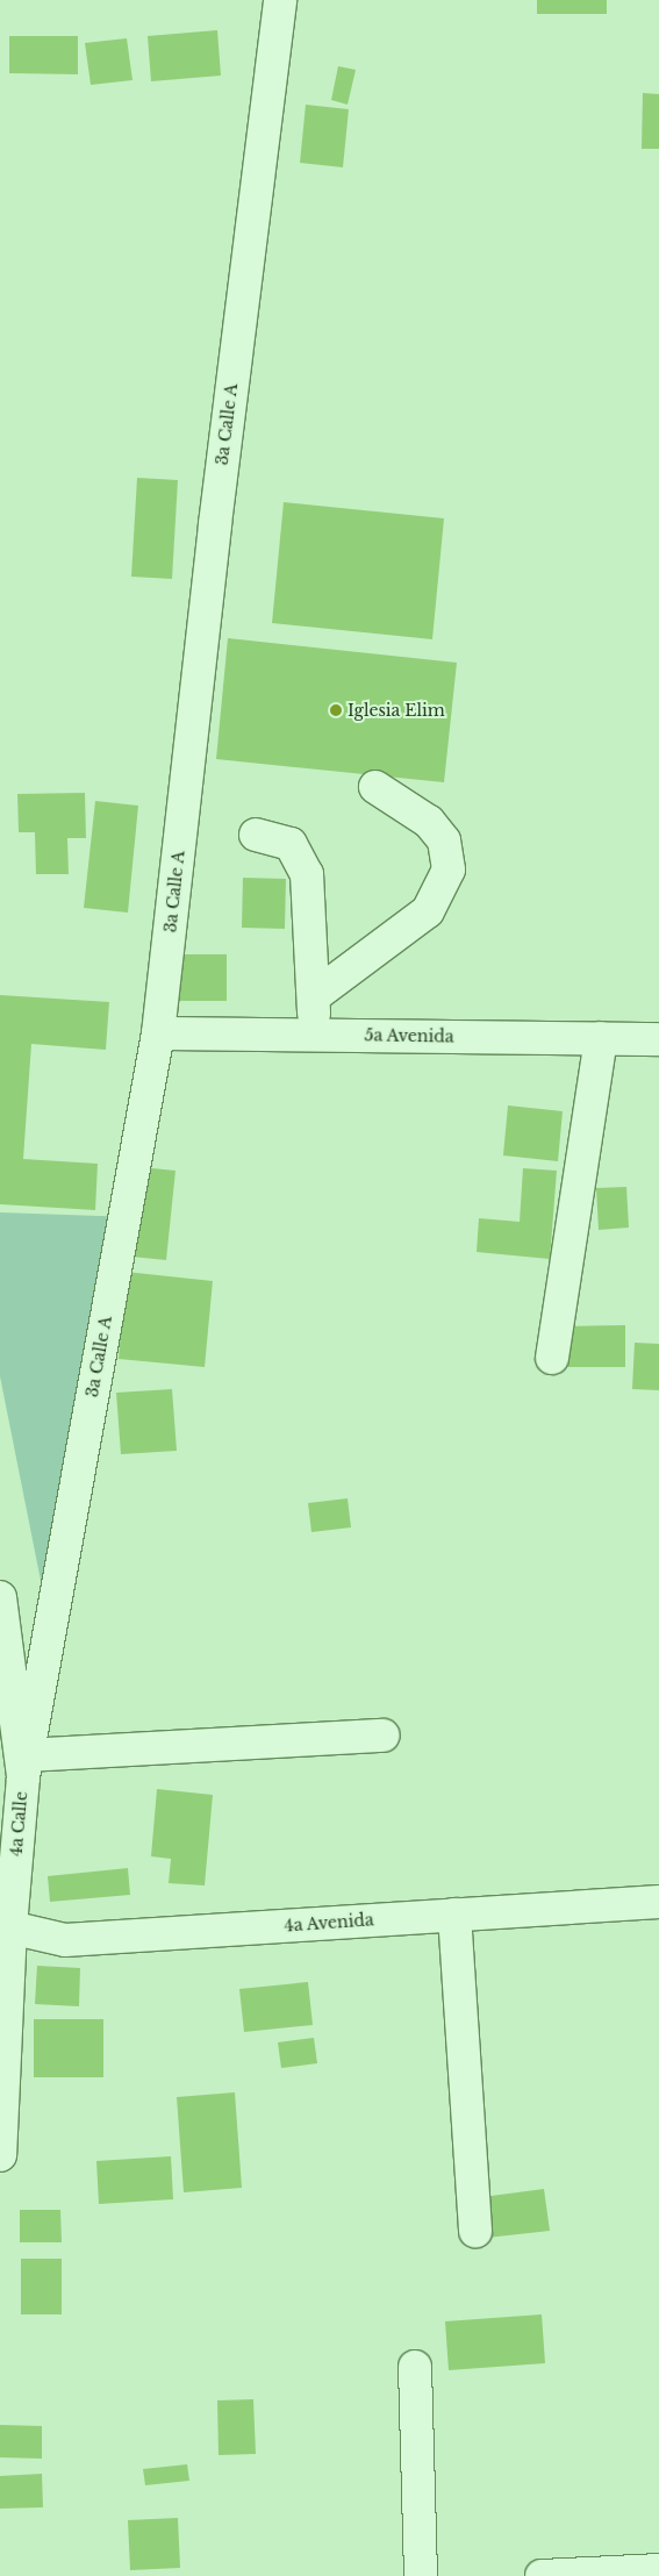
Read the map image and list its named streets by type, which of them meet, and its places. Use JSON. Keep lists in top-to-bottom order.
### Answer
{
  "streets": {
    "street": [
      "3a Calle A",
      "5a Avenida",
      "4a Calle",
      "4a Avenida"
    ]
  },
  "crossings": [
    ["3a Calle A", "5a Avenida"],
    ["3a Calle A", "4a Calle"],
    ["4a Calle", "4a Avenida"]
  ],
  "places": ["Iglesia Elim"]
}
